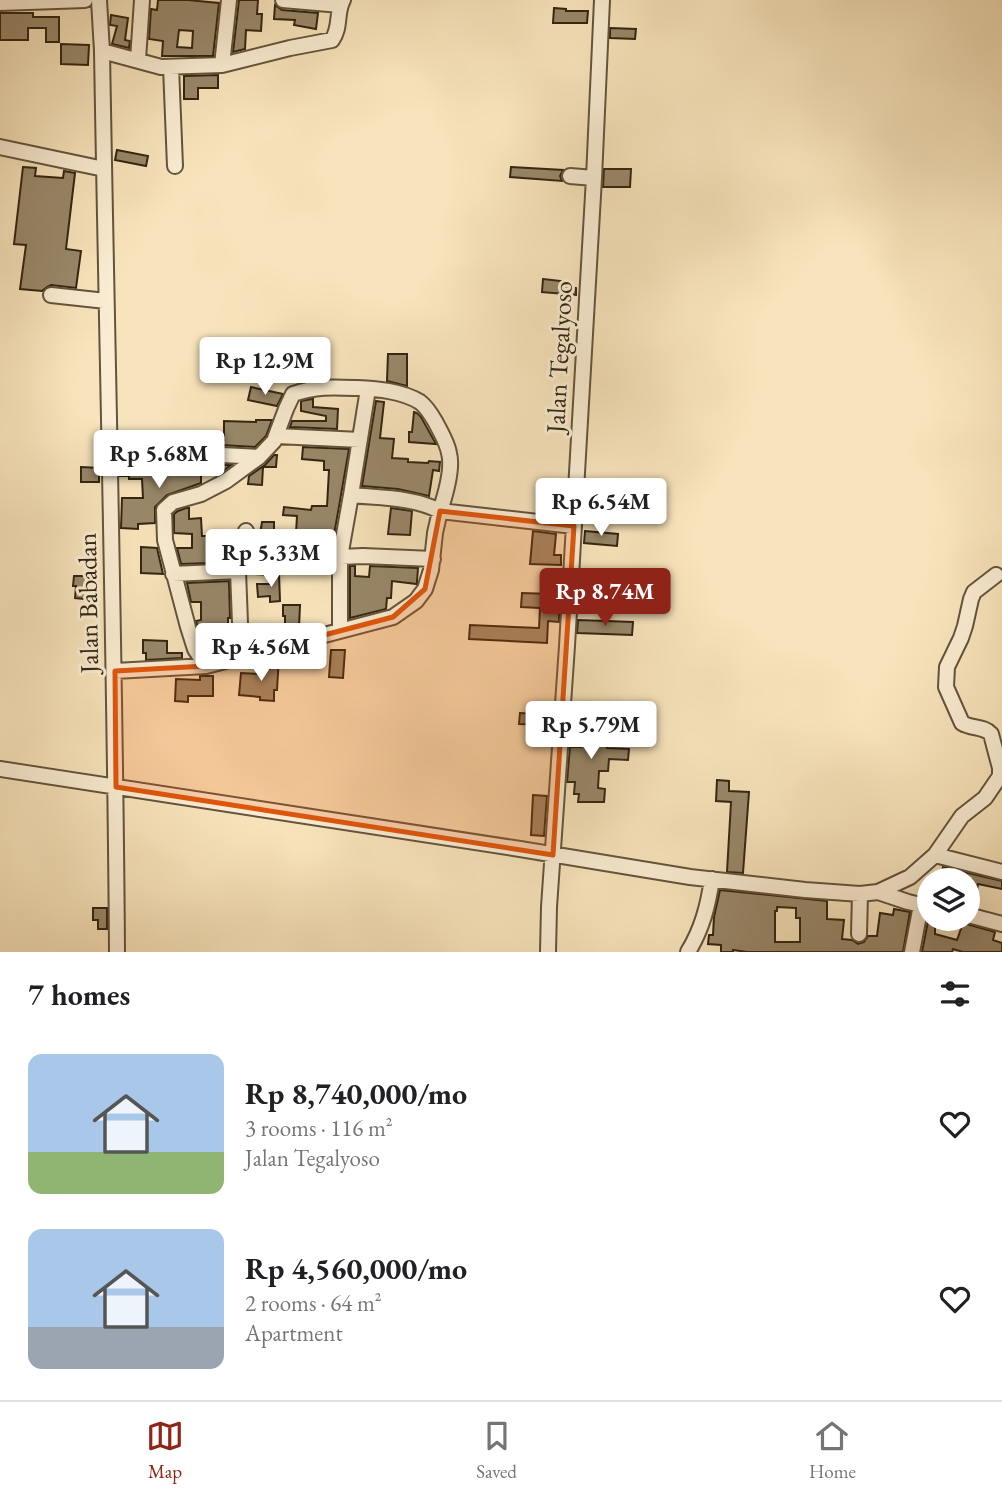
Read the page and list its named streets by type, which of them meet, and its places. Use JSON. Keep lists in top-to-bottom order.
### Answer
{
  "streets": {
    "street": ["Jalan Tegalyoso", "Jalan Babadan"]
  },
  "page": {
    "price": [
      "Rp 12.9M",
      "Rp 5.68M",
      "Rp 6.54M",
      "Rp 5.33M",
      "Rp 8.74M",
      "Rp 4.56M",
      "Rp 5.79M"
    ],
    "heading": "7 homes",
    "list": [
      {
        "name": "Rp 8,740,000/mo",
        "note": "3 rooms · 116 m² · Jalan Tegalyoso"
      },
      {
        "name": "Rp 4,560,000/mo",
        "note": "2 rooms · 64 m² · Apartment"
      }
    ],
    "tabs": ["Map", "Saved", "Home"]
  }
}
